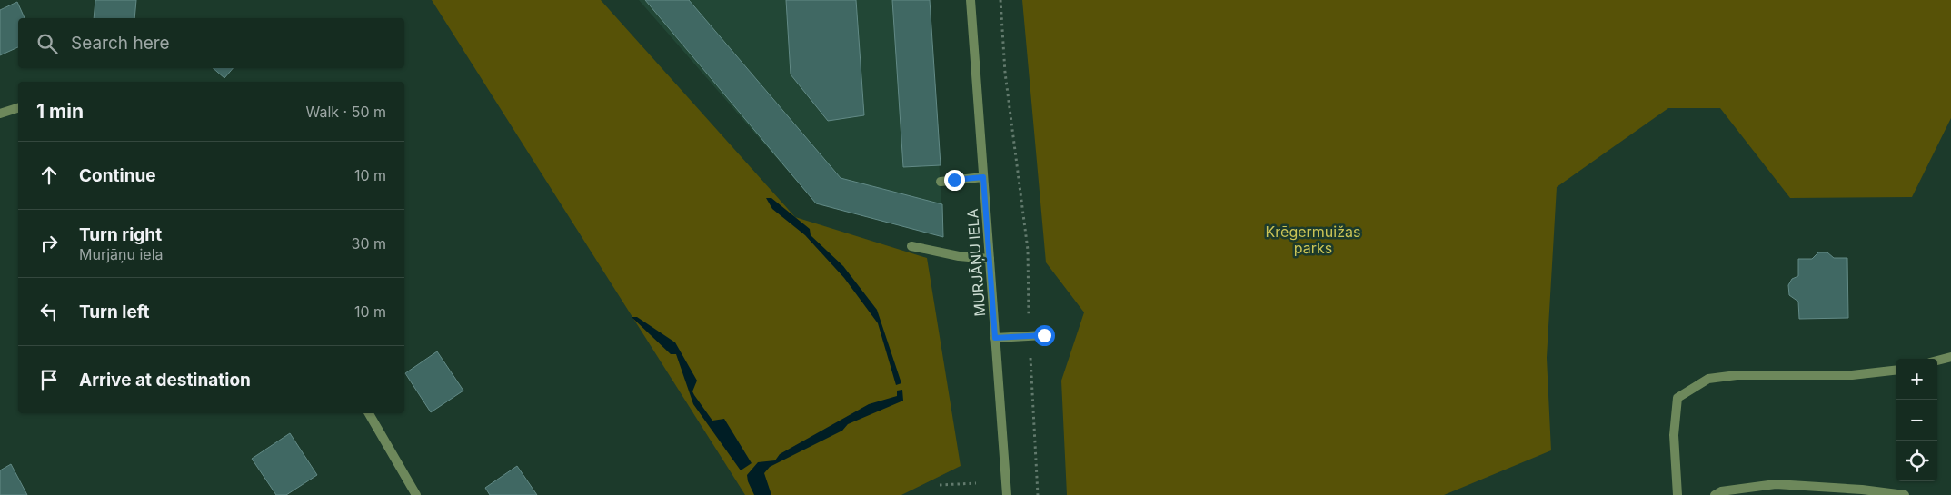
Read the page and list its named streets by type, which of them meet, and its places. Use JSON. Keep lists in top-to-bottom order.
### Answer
{
  "streets": {
    "street": ["MURJĀŅU IELA"]
  },
  "parks": ["Krēgermuižas parks"],
  "page": {
    "search": "Search here",
    "heading": ["1 min", "Walk · 50 m"],
    "list": [
      ["Continue", "10 m"],
      ["Turn right", "Murjāņu iela", "30 m"],
      ["Turn left", "10 m"],
      "Arrive at destination"
    ],
    "map_buttons": ["+", "−"]
  }
}
